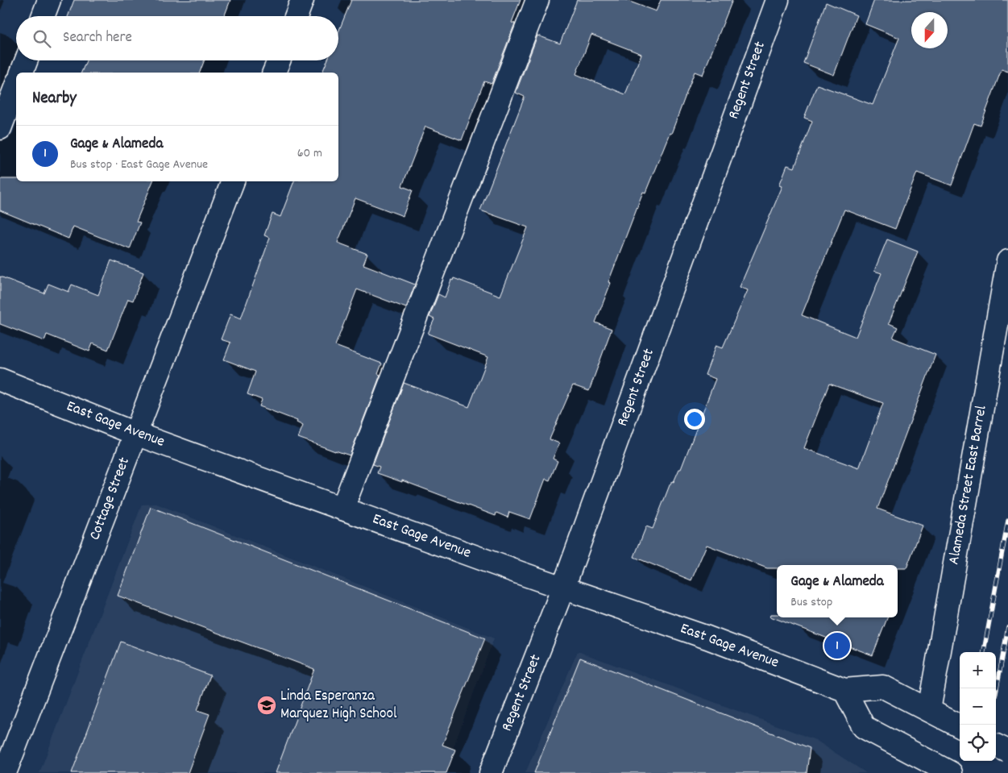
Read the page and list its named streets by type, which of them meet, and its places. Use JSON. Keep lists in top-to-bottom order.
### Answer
{
  "streets": {
    "street": [
      "Regent Street",
      "East Gage Avenue",
      "Alameda Street East Barrel",
      "Cottage Street"
    ]
  },
  "crossings": [
    ["Regent Street", "East Gage Avenue"],
    ["East Gage Avenue", "Alameda Street East Barrel"],
    ["East Gage Avenue", "Cottage Street"]
  ],
  "places": {
    "school or university": ["Linda Esperanza Marquez High School"]
  },
  "north": "bottom",
  "page": {
    "search": "Search here",
    "heading": "Nearby",
    "list": [
      {
        "mark": "1",
        "name": "Gage & Alameda",
        "note": "Bus stop · East Gage Avenue",
        "value": "60 m"
      }
    ],
    "popup": ["Gage & Alameda", "Bus stop"],
    "pins": "1",
    "map_buttons": ["+", "−"]
  }
}
